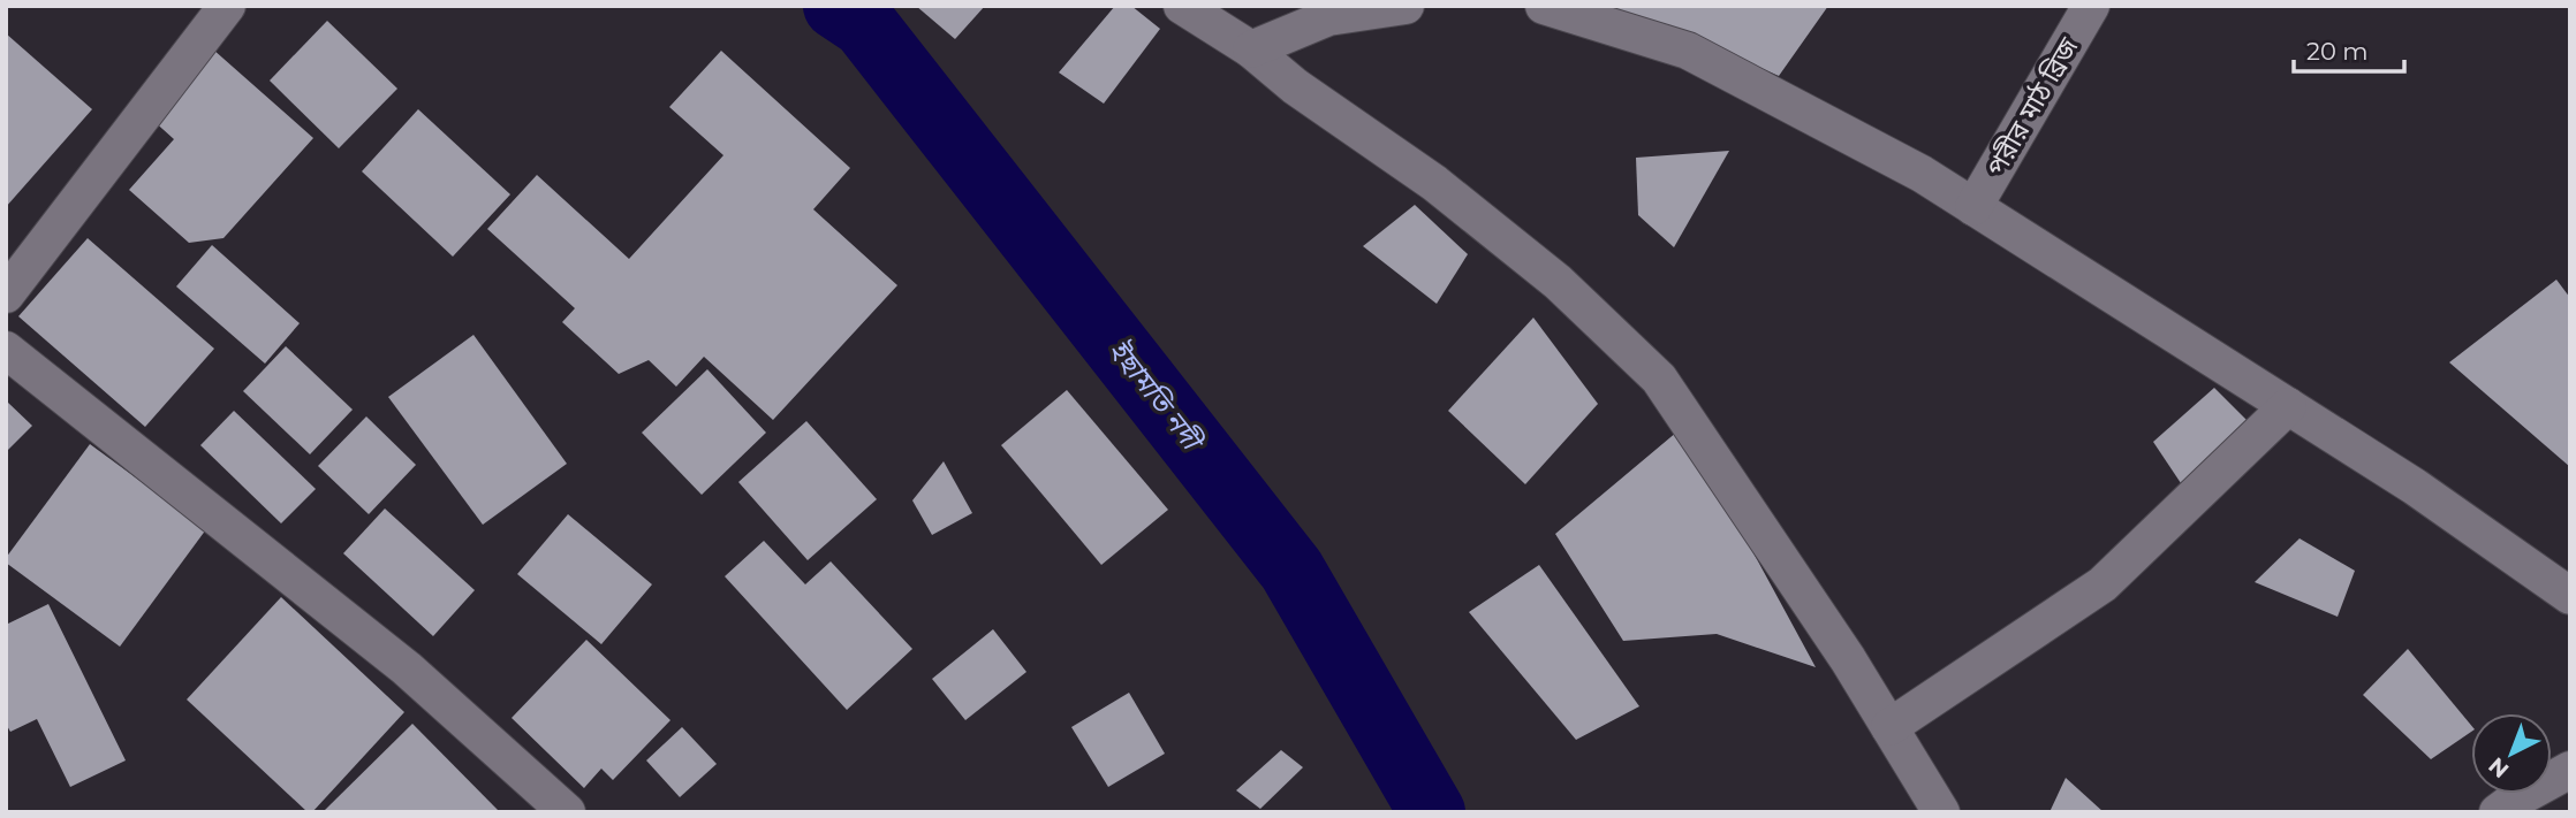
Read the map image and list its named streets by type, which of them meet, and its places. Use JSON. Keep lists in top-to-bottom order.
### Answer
{
  "streets": {
    "street": ["পরীর মাঠ ব্রিজ"]
  },
  "water": ["ইছামতি নদী"],
  "scale_bar": "20 m",
  "north": "bottom left"
}
